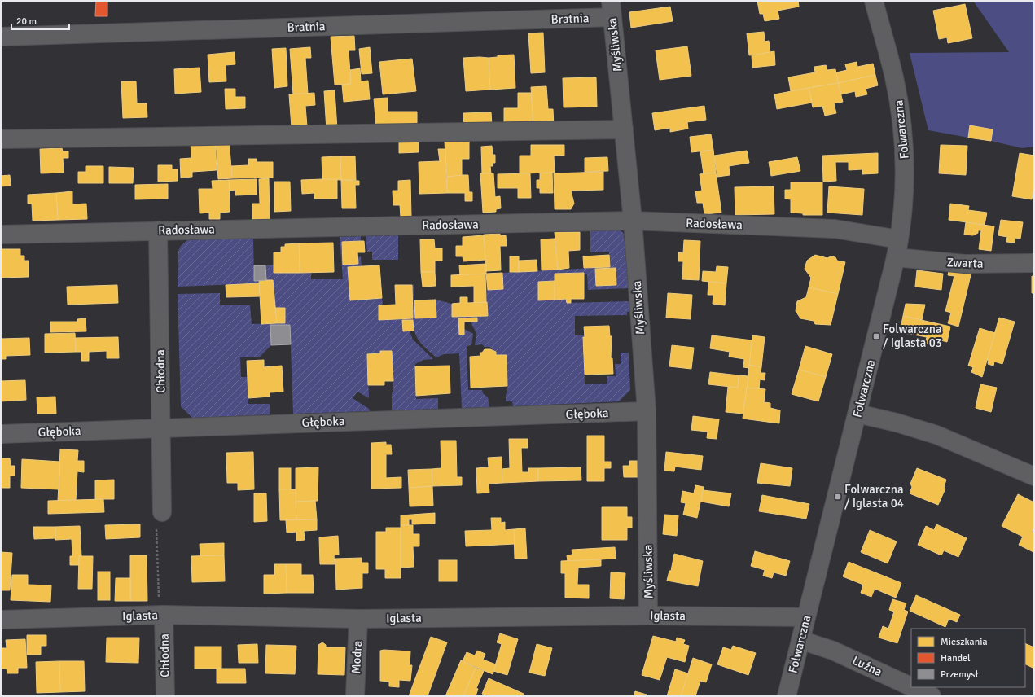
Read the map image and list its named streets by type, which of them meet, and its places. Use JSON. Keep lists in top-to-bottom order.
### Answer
{
  "streets": {
    "street": [
      "Bratnia",
      "Myśliwska",
      "Folwarczna",
      "Radosława",
      "Zwarta",
      "Chłodna",
      "Głęboka",
      "Iglasta",
      "Modra",
      "Luźna"
    ]
  },
  "crossings": [
    ["Bratnia", "Myśliwska"],
    ["Myśliwska", "Radosława"],
    ["Myśliwska", "Głęboka"],
    ["Myśliwska", "Iglasta"],
    ["Folwarczna", "Radosława"],
    ["Folwarczna", "Zwarta"],
    ["Folwarczna", "Iglasta"],
    ["Folwarczna", "Luźna"],
    ["Radosława", "Chłodna"],
    ["Chłodna", "Głęboka"],
    ["Chłodna", "Iglasta"],
    ["Iglasta", "Modra"]
  ],
  "places": {
    "transit": ["Folwarczna / Iglasta 03", "Folwarczna / Iglasta 04"]
  },
  "legend": ["Mieszkania", "Handel", "Przemysł"],
  "scale_bar": "20 m"
}
